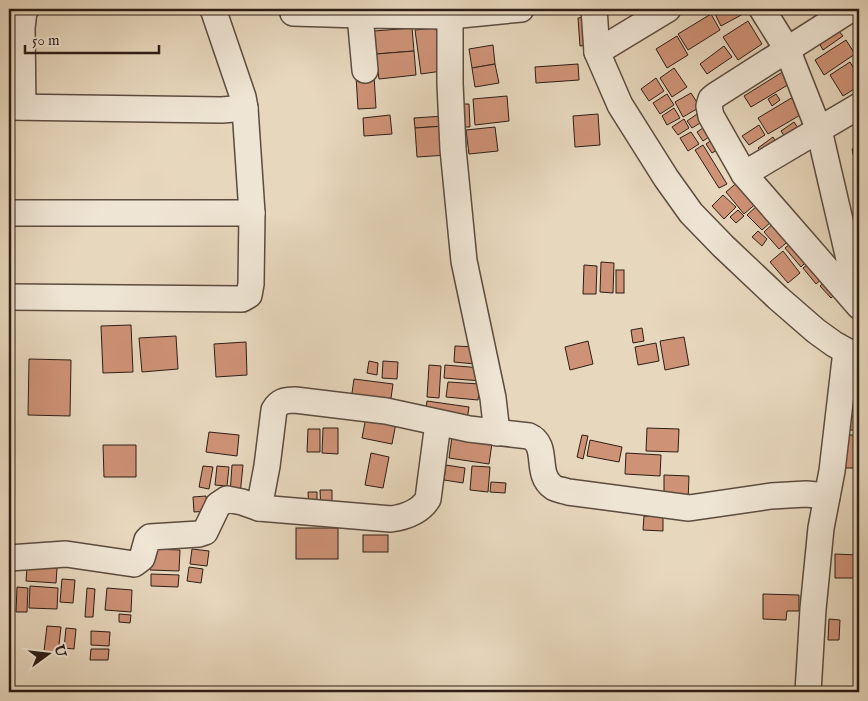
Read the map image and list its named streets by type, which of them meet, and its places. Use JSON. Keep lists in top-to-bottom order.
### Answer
{
  "scale_bar": "50 m",
  "north": "right"
}
